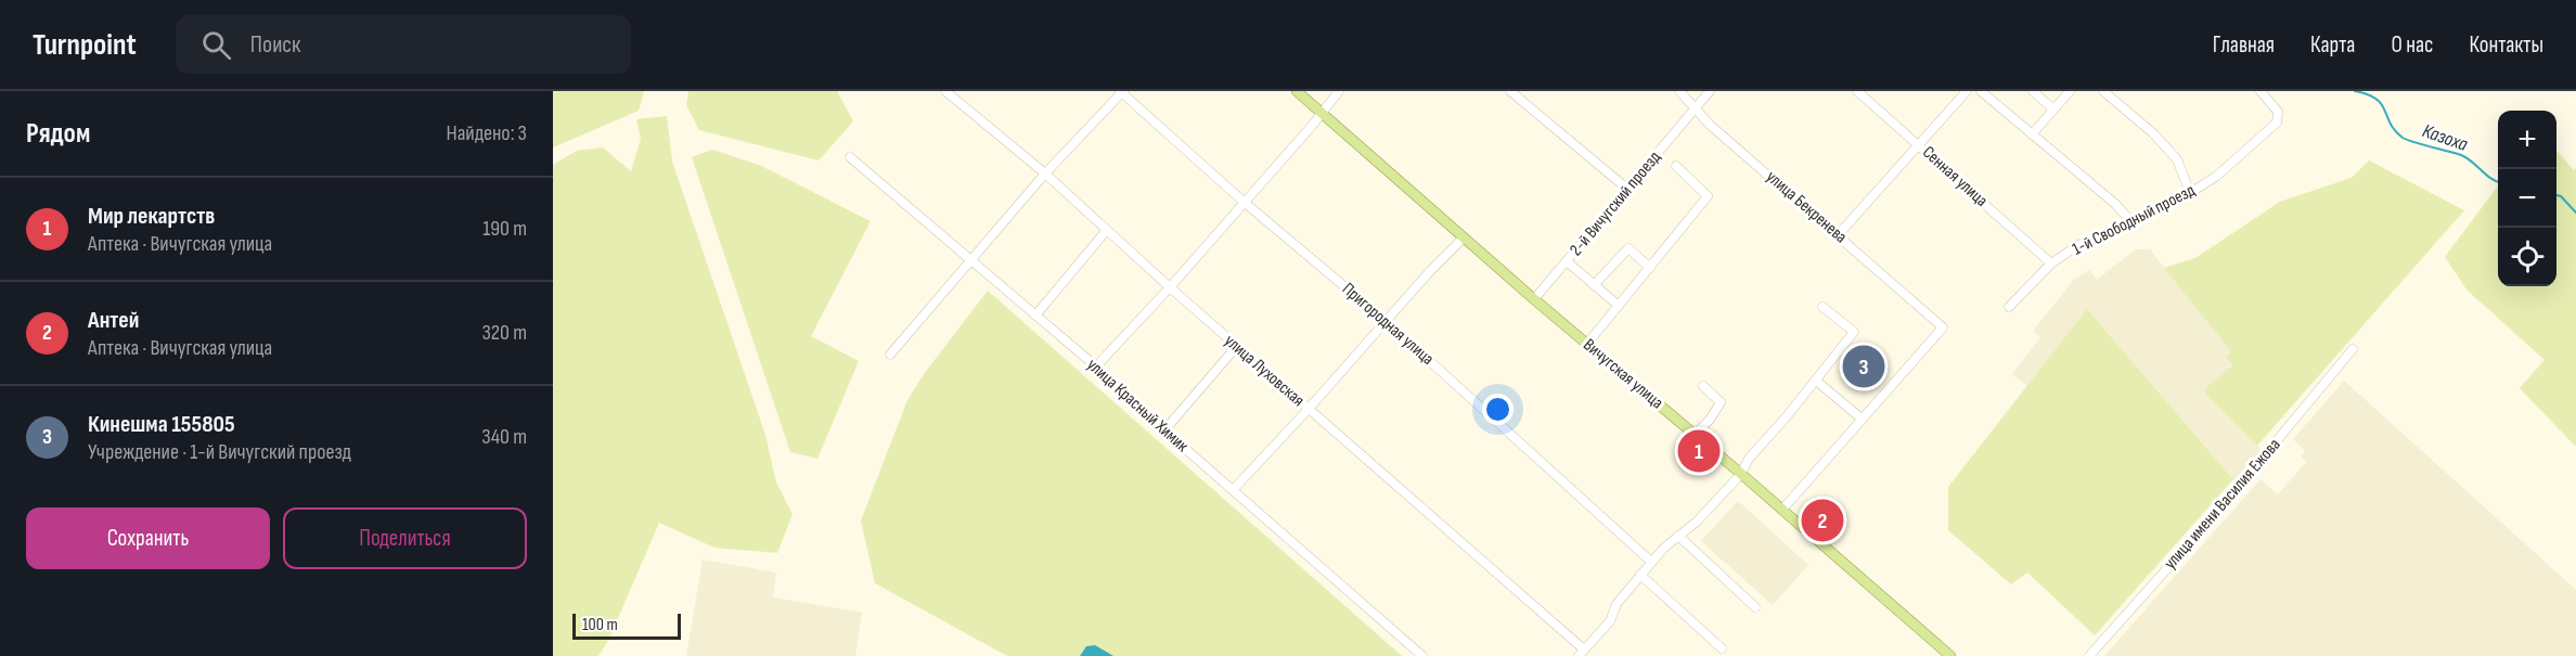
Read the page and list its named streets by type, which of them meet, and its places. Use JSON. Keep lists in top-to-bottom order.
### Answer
{
  "streets": {
    "main road": ["Вичугская улица"],
    "street": [
      "Сенная улица",
      "2-й Вичугский проезд",
      "улица Бекренева",
      "1-й Свободный проезд",
      "Пригородная улица",
      "улица Луховская",
      "улица Красный Химик",
      "улица имени Василия Ежова"
    ]
  },
  "crossings": [
    ["Сенная улица", "1-й Свободный проезд"],
    ["2-й Вичугский проезд", "улица Бекренева"],
    ["2-й Вичугский проезд", "Вичугская улица"]
  ],
  "water": ["Казоха"],
  "scale_bar": "100 m",
  "page": {
    "header": "Turnpoint",
    "search": "Поиск",
    "nav": [
      "Главная",
      "Карта",
      "О нас",
      "Контакты"
    ],
    "heading": ["Рядом", "Найдено: 3"],
    "map_buttons": ["+", "−"],
    "list": [
      {
        "mark": "1",
        "name": "Мир лекартств",
        "note": "Аптека · Вичугская улица",
        "value": "190 m"
      },
      {
        "mark": "2",
        "name": "Антей",
        "note": "Аптека · Вичугская улица",
        "value": "320 m"
      },
      {
        "mark": "3",
        "name": "Кинешма 155805",
        "note": "Учреждение · 1-й Вичугский проезд",
        "value": "340 m"
      }
    ],
    "pins": ["3", "1", "2"],
    "buttons": ["Сохранить", "Поделиться"],
    "scale": "100 m"
  }
}
